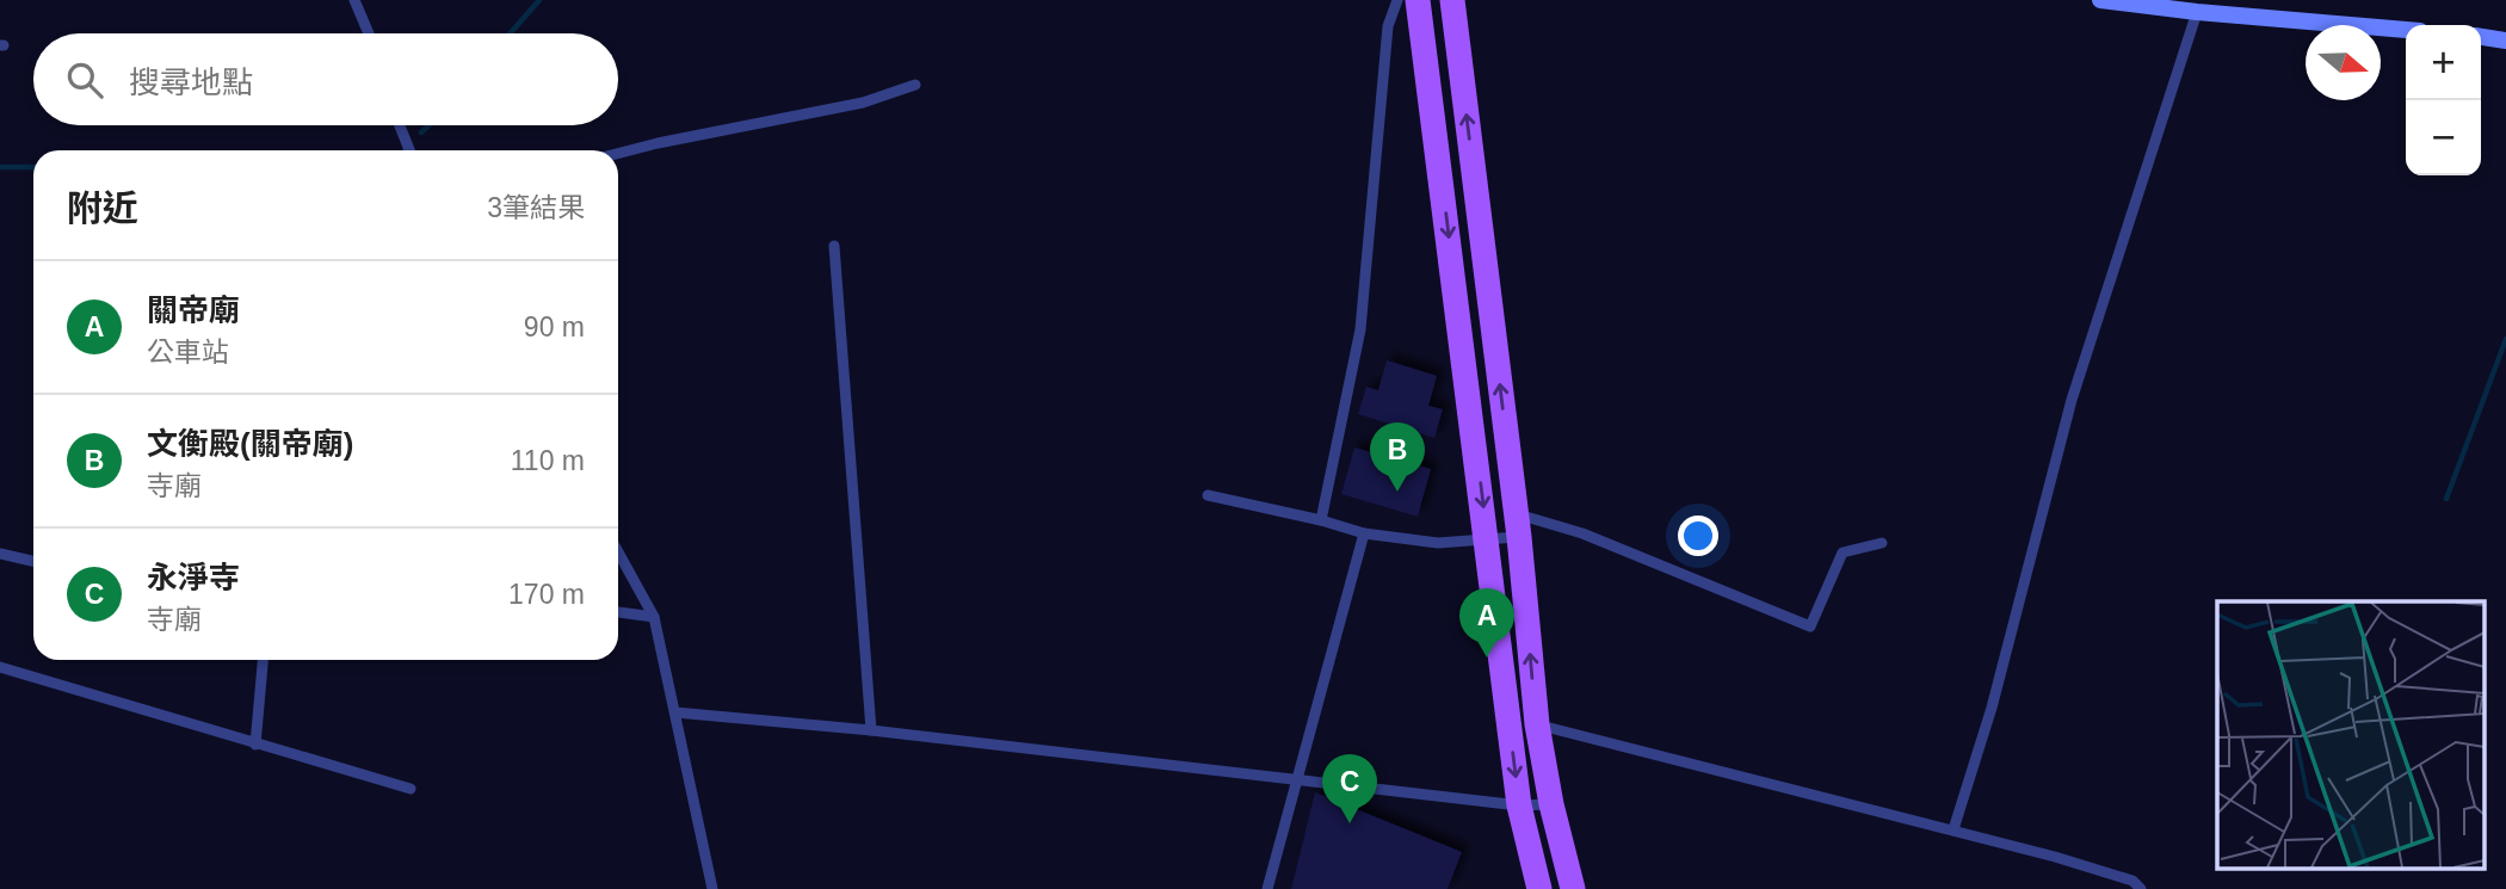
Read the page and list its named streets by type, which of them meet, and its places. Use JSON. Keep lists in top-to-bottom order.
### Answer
{
  "north": "right",
  "page": {
    "map_buttons": ["+", "−"],
    "search": "搜尋地點",
    "heading": ["附近", "3筆結果"],
    "list": [
      {
        "mark": "A",
        "name": "關帝廟",
        "note": "公車站",
        "value": "90 m"
      },
      {
        "mark": "B",
        "name": "文衡殿(關帝廟)",
        "note": "寺廟",
        "value": "110 m"
      },
      {
        "mark": "C",
        "name": "永淨寺",
        "note": "寺廟",
        "value": "170 m"
      }
    ],
    "pins": ["B", "A", "C"]
  }
}
